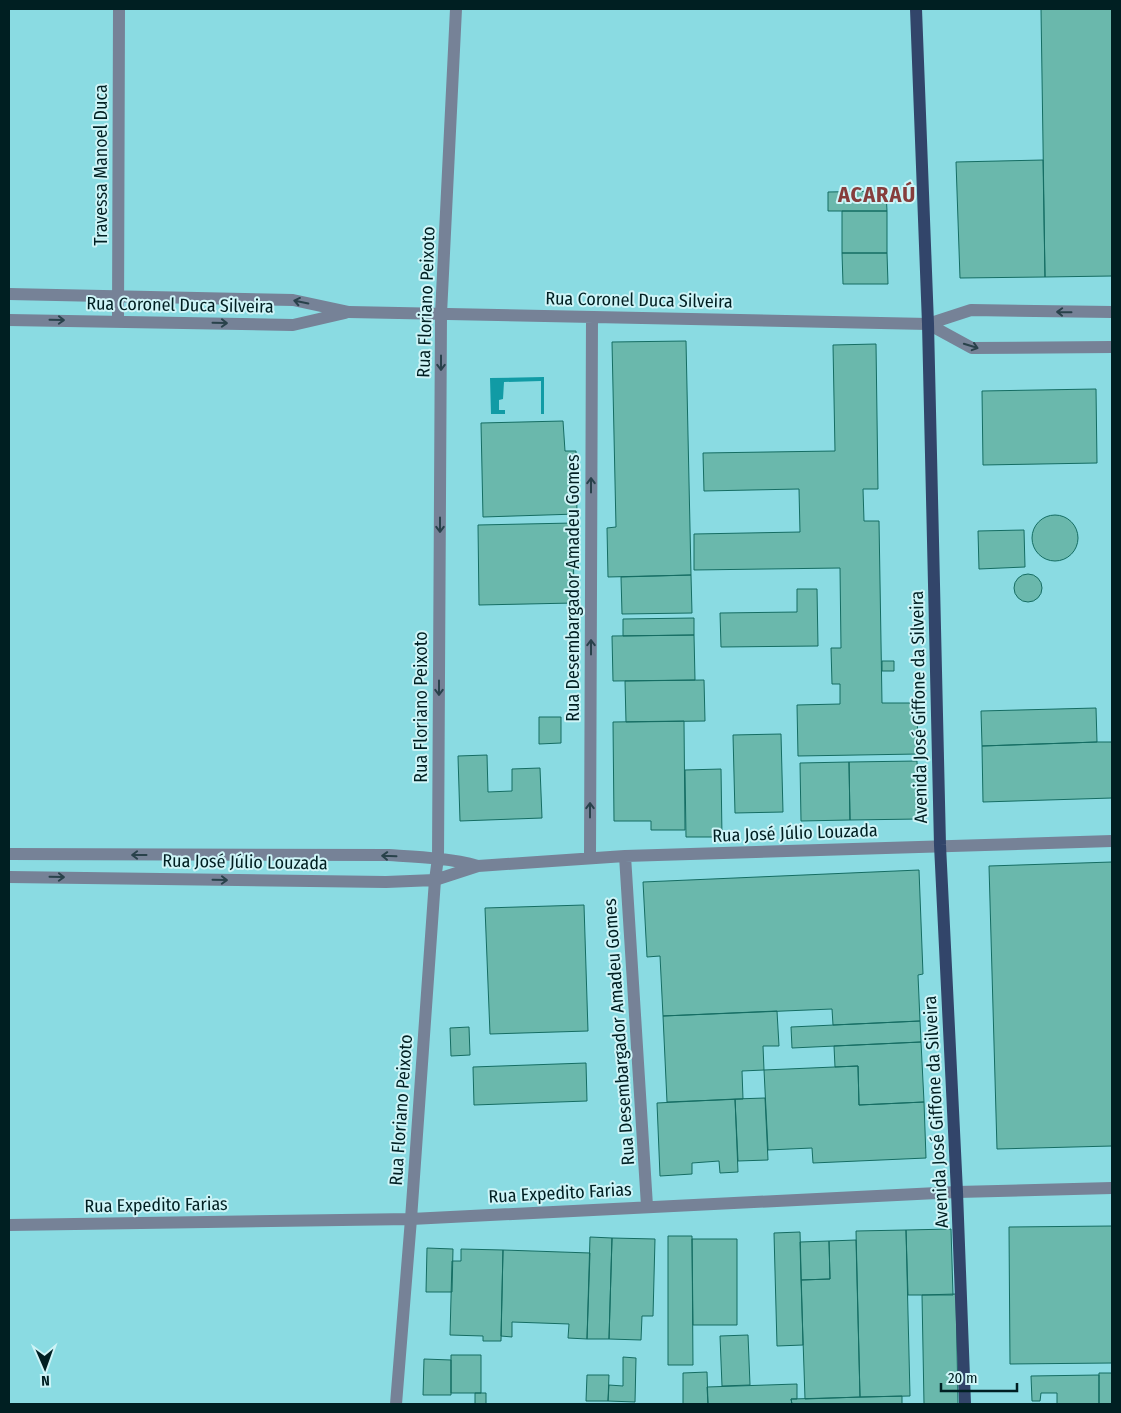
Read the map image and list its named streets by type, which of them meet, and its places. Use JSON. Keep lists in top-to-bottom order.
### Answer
{
  "streets": {
    "main road": ["Avenida José Giffone da Silveira"],
    "street": [
      "Travessa Manoel Duca",
      "Rua Coronel Duca Silveira",
      "Rua Floriano Peixoto",
      "Rua Desembargador Amadeu Gomes",
      "Rua José Júlio Louzada",
      "Rua Expedito Farias"
    ]
  },
  "crossings": [
    ["Travessa Manoel Duca", "Rua Coronel Duca Silveira"],
    ["Rua Coronel Duca Silveira", "Rua Floriano Peixoto"],
    ["Rua Coronel Duca Silveira", "Rua Desembargador Amadeu Gomes"],
    ["Rua Coronel Duca Silveira", "Avenida José Giffone da Silveira"],
    ["Rua Floriano Peixoto", "Rua José Júlio Louzada"],
    ["Rua Floriano Peixoto", "Rua Expedito Farias"],
    ["Rua Desembargador Amadeu Gomes", "Rua José Júlio Louzada"],
    ["Rua Desembargador Amadeu Gomes", "Rua Expedito Farias"],
    ["Avenida José Giffone da Silveira", "Rua José Júlio Louzada"],
    ["Avenida José Giffone da Silveira", "Rua Expedito Farias"]
  ],
  "one_way": ["Rua Floriano Peixoto", "Rua Desembargador Amadeu Gomes"],
  "districts": ["ACARAÚ"],
  "scale_bar": "20 m",
  "north": "bottom"
}
